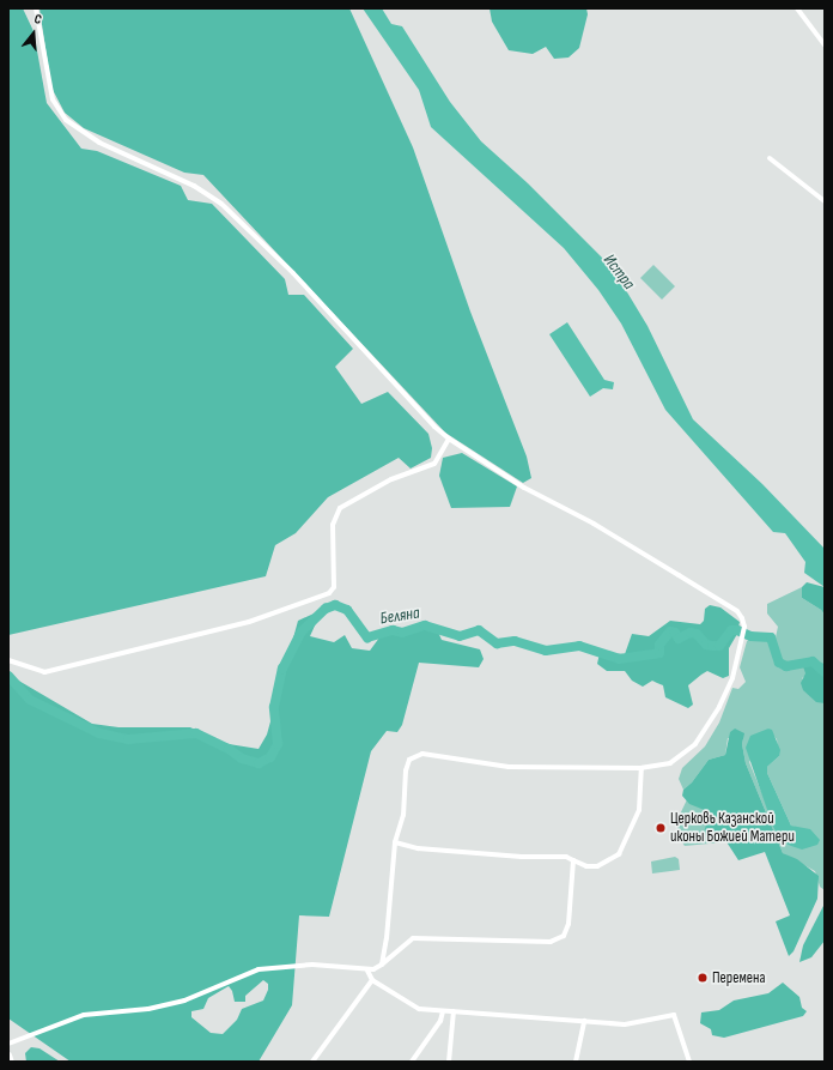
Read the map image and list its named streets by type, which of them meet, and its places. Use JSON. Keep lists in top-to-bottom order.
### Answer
{
  "water": ["Истра", "Беляна"],
  "places": ["Церковь Казанской иконы Божией Матери", "Перемена"],
  "north": "top"
}
